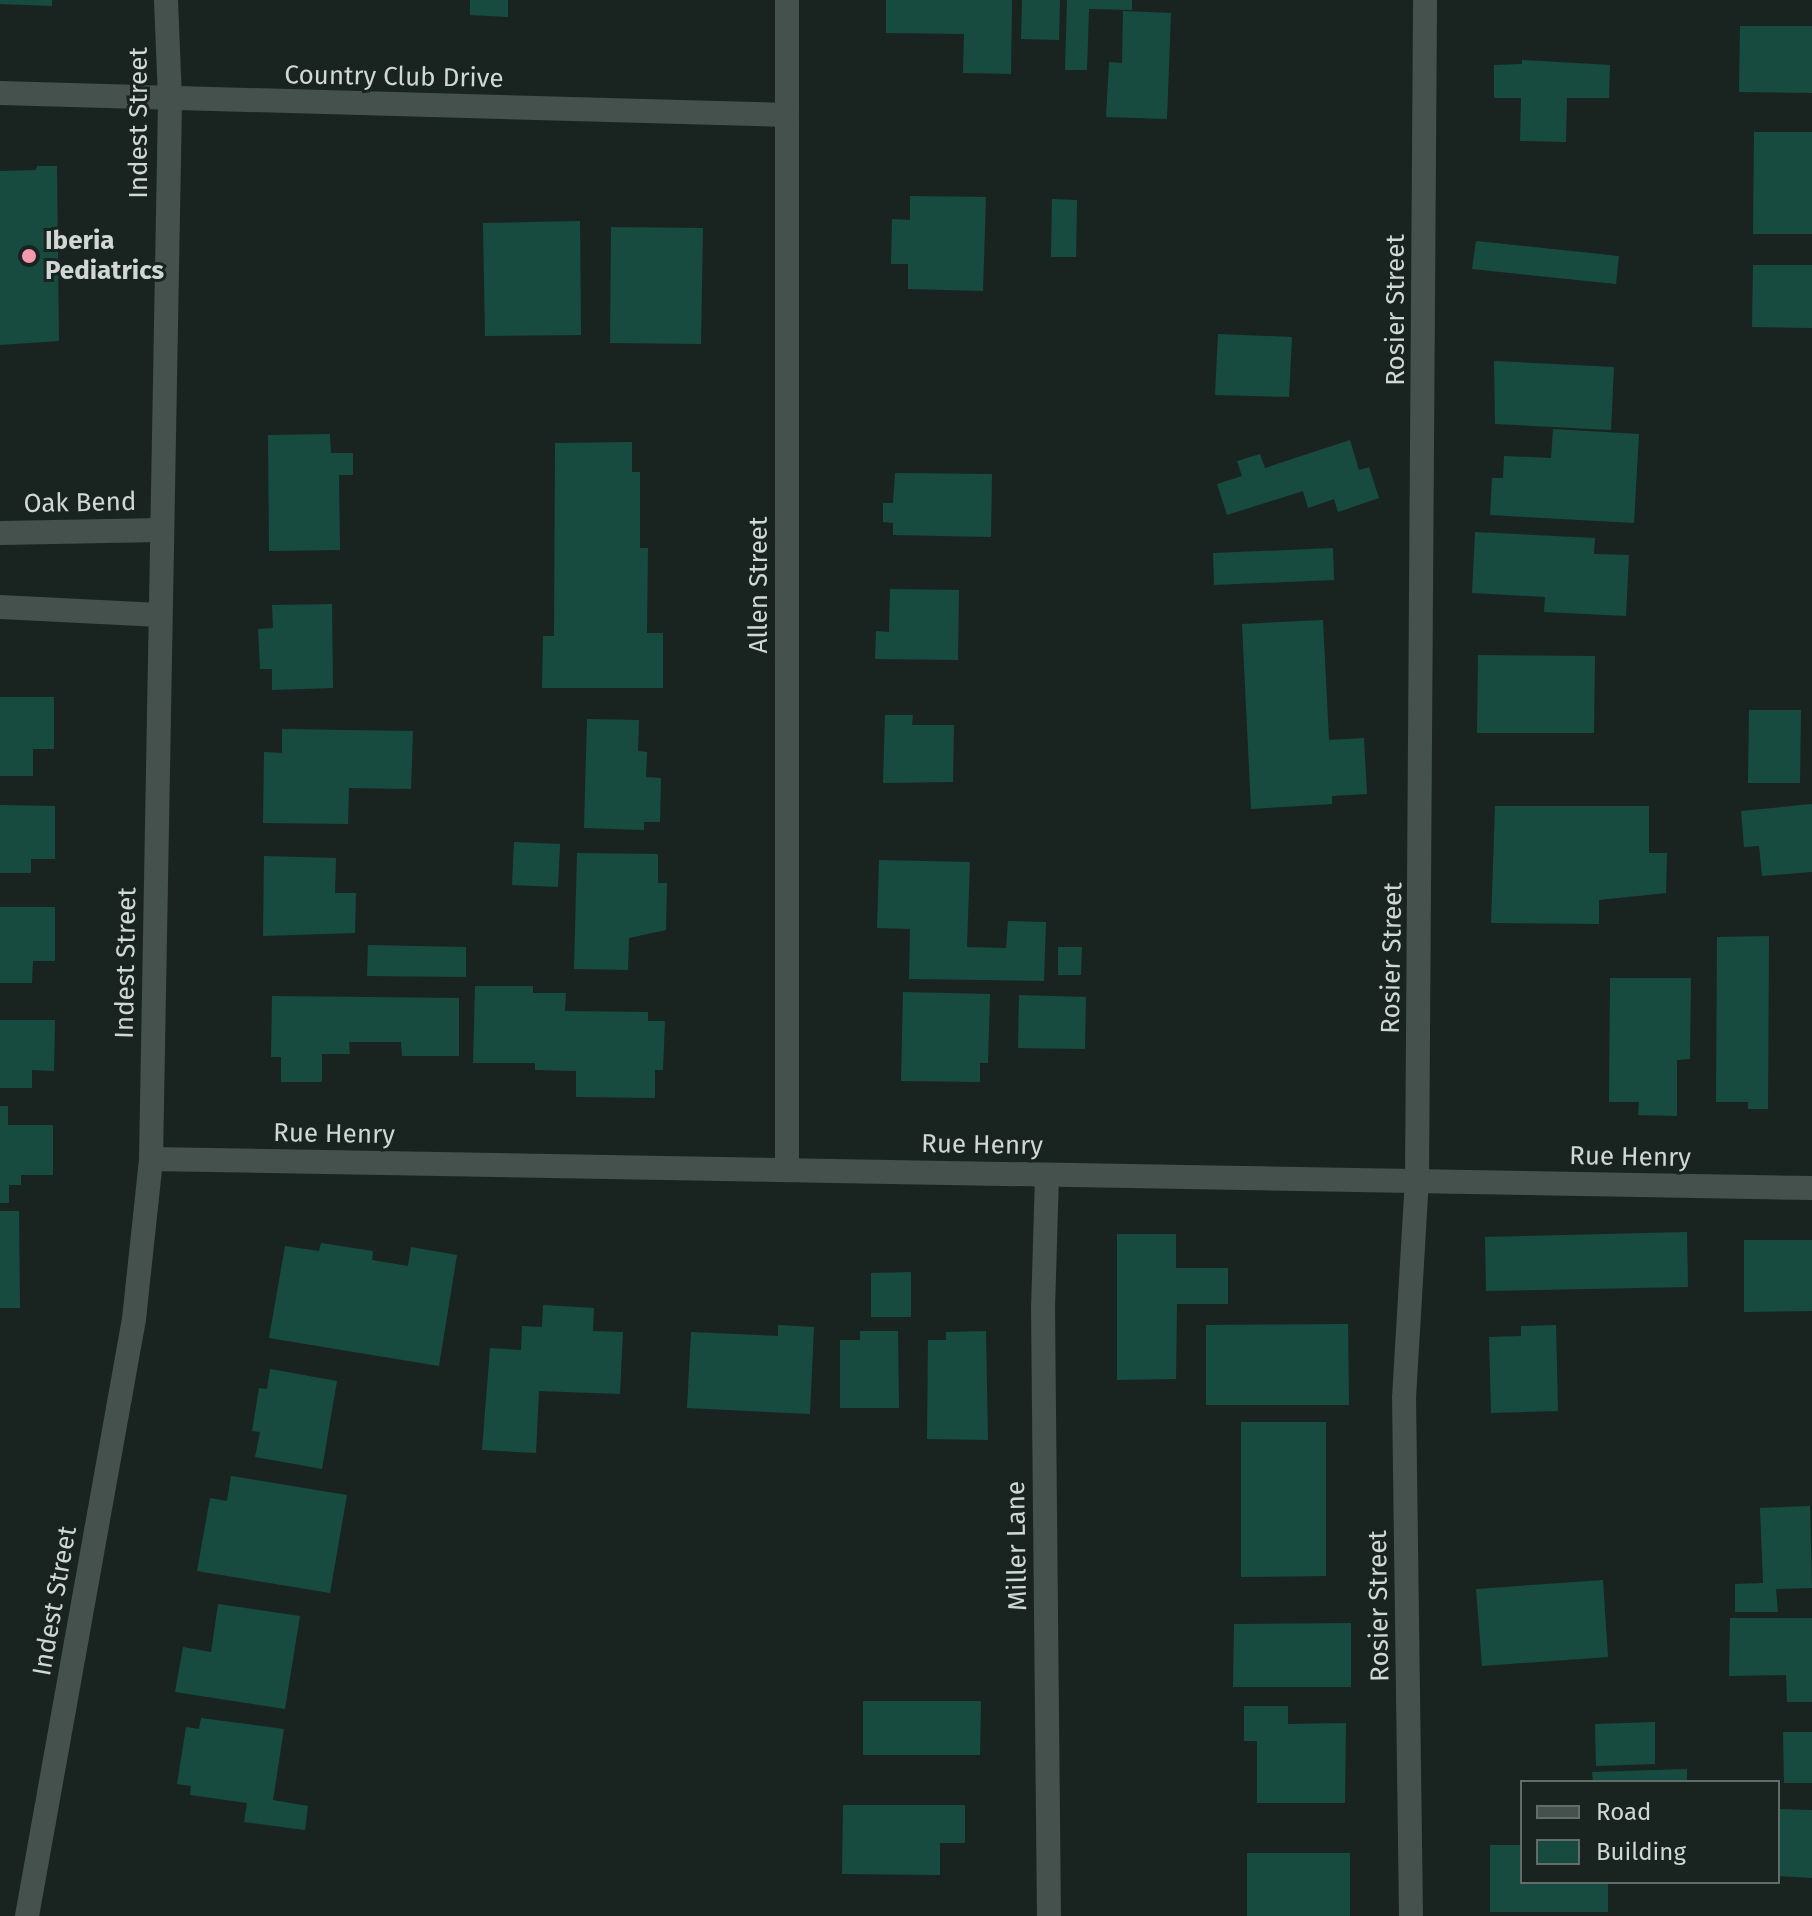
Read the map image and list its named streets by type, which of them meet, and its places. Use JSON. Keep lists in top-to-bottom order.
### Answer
{
  "streets": {
    "street": [
      "Country Club Drive",
      "Indest Street",
      "Rosier Street",
      "Oak Bend",
      "Allen Street",
      "Rue Henry",
      "Miller Lane"
    ]
  },
  "crossings": [
    ["Country Club Drive", "Indest Street"],
    ["Country Club Drive", "Allen Street"],
    ["Indest Street", "Oak Bend"],
    ["Indest Street", "Rue Henry"],
    ["Rosier Street", "Rue Henry"],
    ["Allen Street", "Rue Henry"],
    ["Rue Henry", "Miller Lane"]
  ],
  "places": ["Iberia Pediatrics"],
  "legend": ["Road", "Building"]
}
